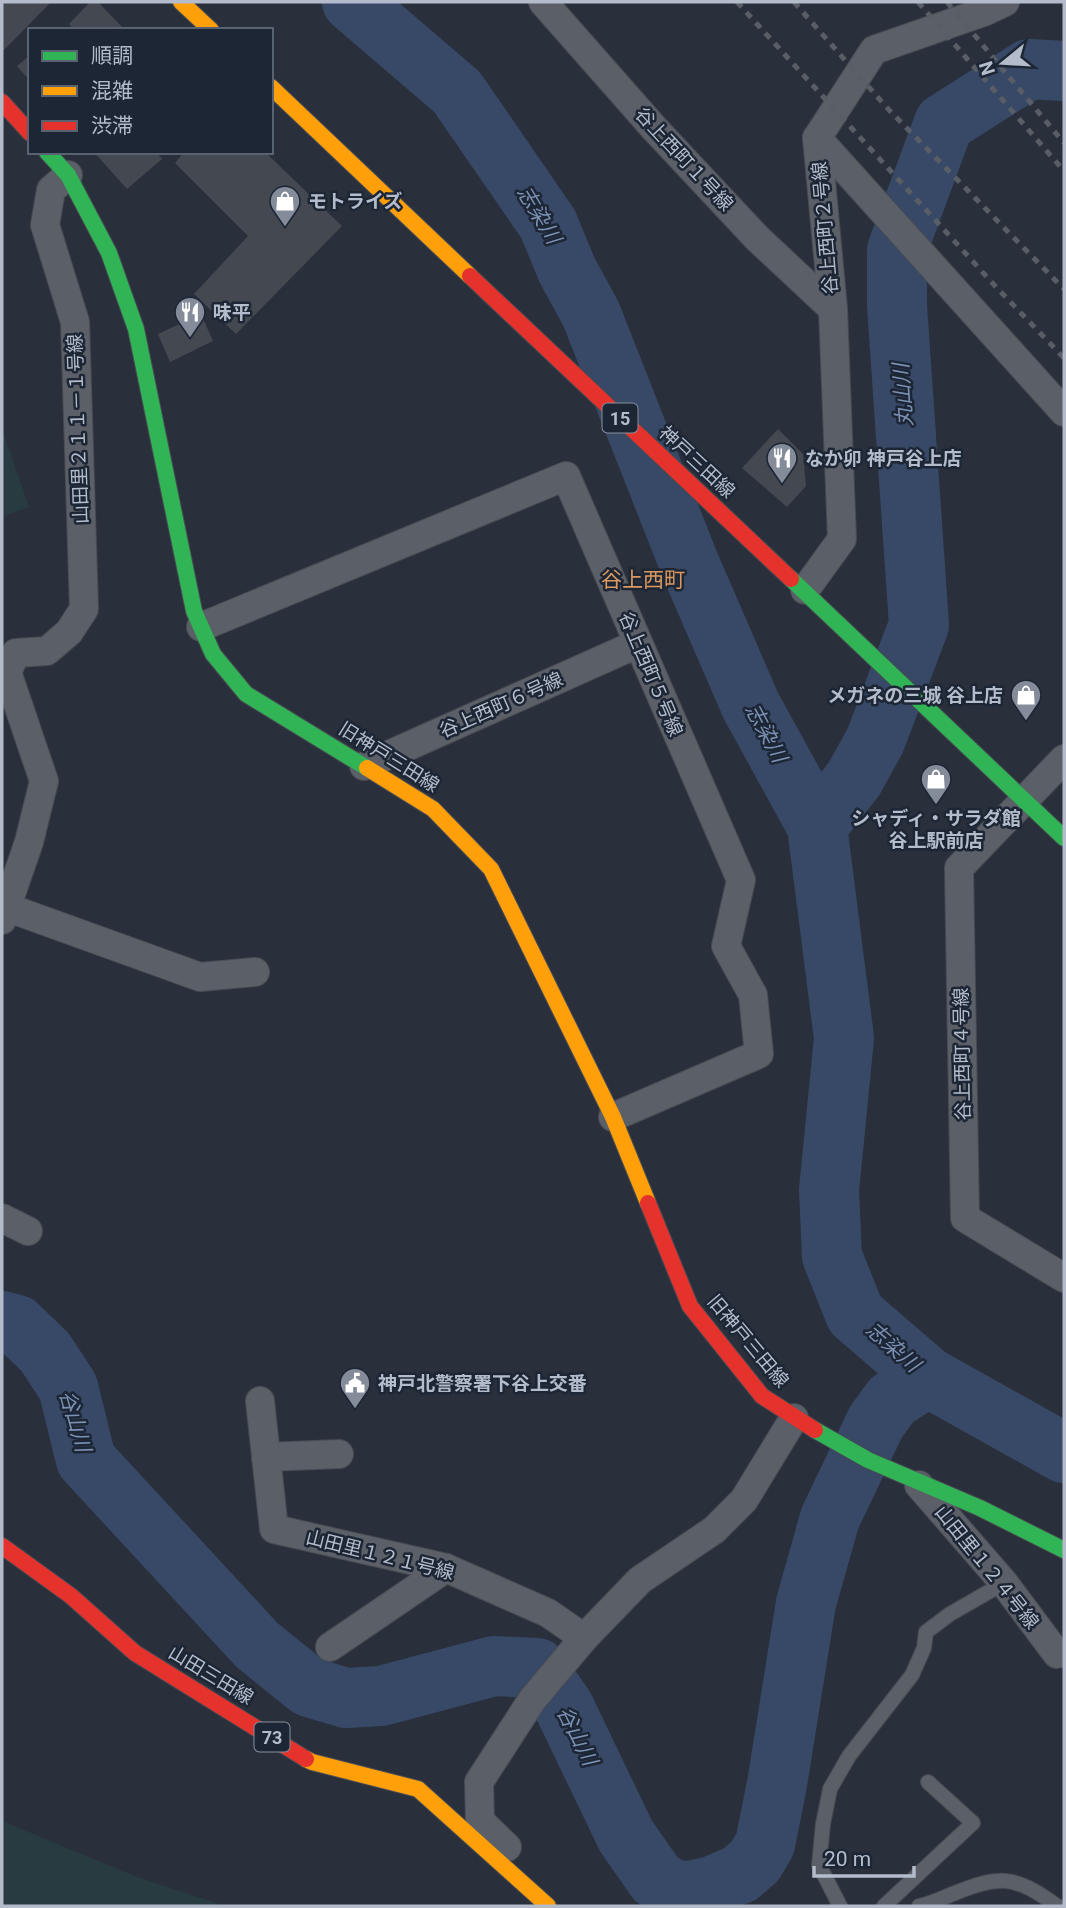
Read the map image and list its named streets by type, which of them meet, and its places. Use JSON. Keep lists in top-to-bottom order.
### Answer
{
  "streets": {
    "street": [
      "谷上西町１号線",
      "谷上西町２号線",
      "15",
      "山田里２１１－１号線",
      "神戸三田線",
      "谷上西町５号線",
      "谷上西町６号線",
      "旧神戸三田線",
      "谷上西町４号線",
      "山田里１２１号線",
      "山田里１２４号線",
      "山田三田線",
      "73"
    ]
  },
  "crossings": [
    ["谷上西町１号線", "谷上西町２号線"],
    ["谷上西町２号線", "神戸三田線"],
    ["山田里２１１－１号線", "旧神戸三田線"],
    ["神戸三田線", "谷上西町４号線"],
    ["谷上西町５号線", "谷上西町６号線"],
    ["谷上西町５号線", "旧神戸三田線"],
    ["谷上西町６号線", "旧神戸三田線"],
    ["旧神戸三田線", "山田里１２４号線"]
  ],
  "districts": ["谷上西町"],
  "water": ["志染川", "丸山川", "谷山川"],
  "places": {
    "shop": ["モトライズ", "メガネの三城 谷上店", "シャディ・サラダ館 谷上駅前店"],
    "restaurant": ["味平", "なか卯 神戸谷上店"],
    "public building": ["神戸北警察署下谷上交番"]
  },
  "legend": ["順調", "混雑", "渋滞"],
  "scale_bar": "20 m",
  "north": "left"
}
